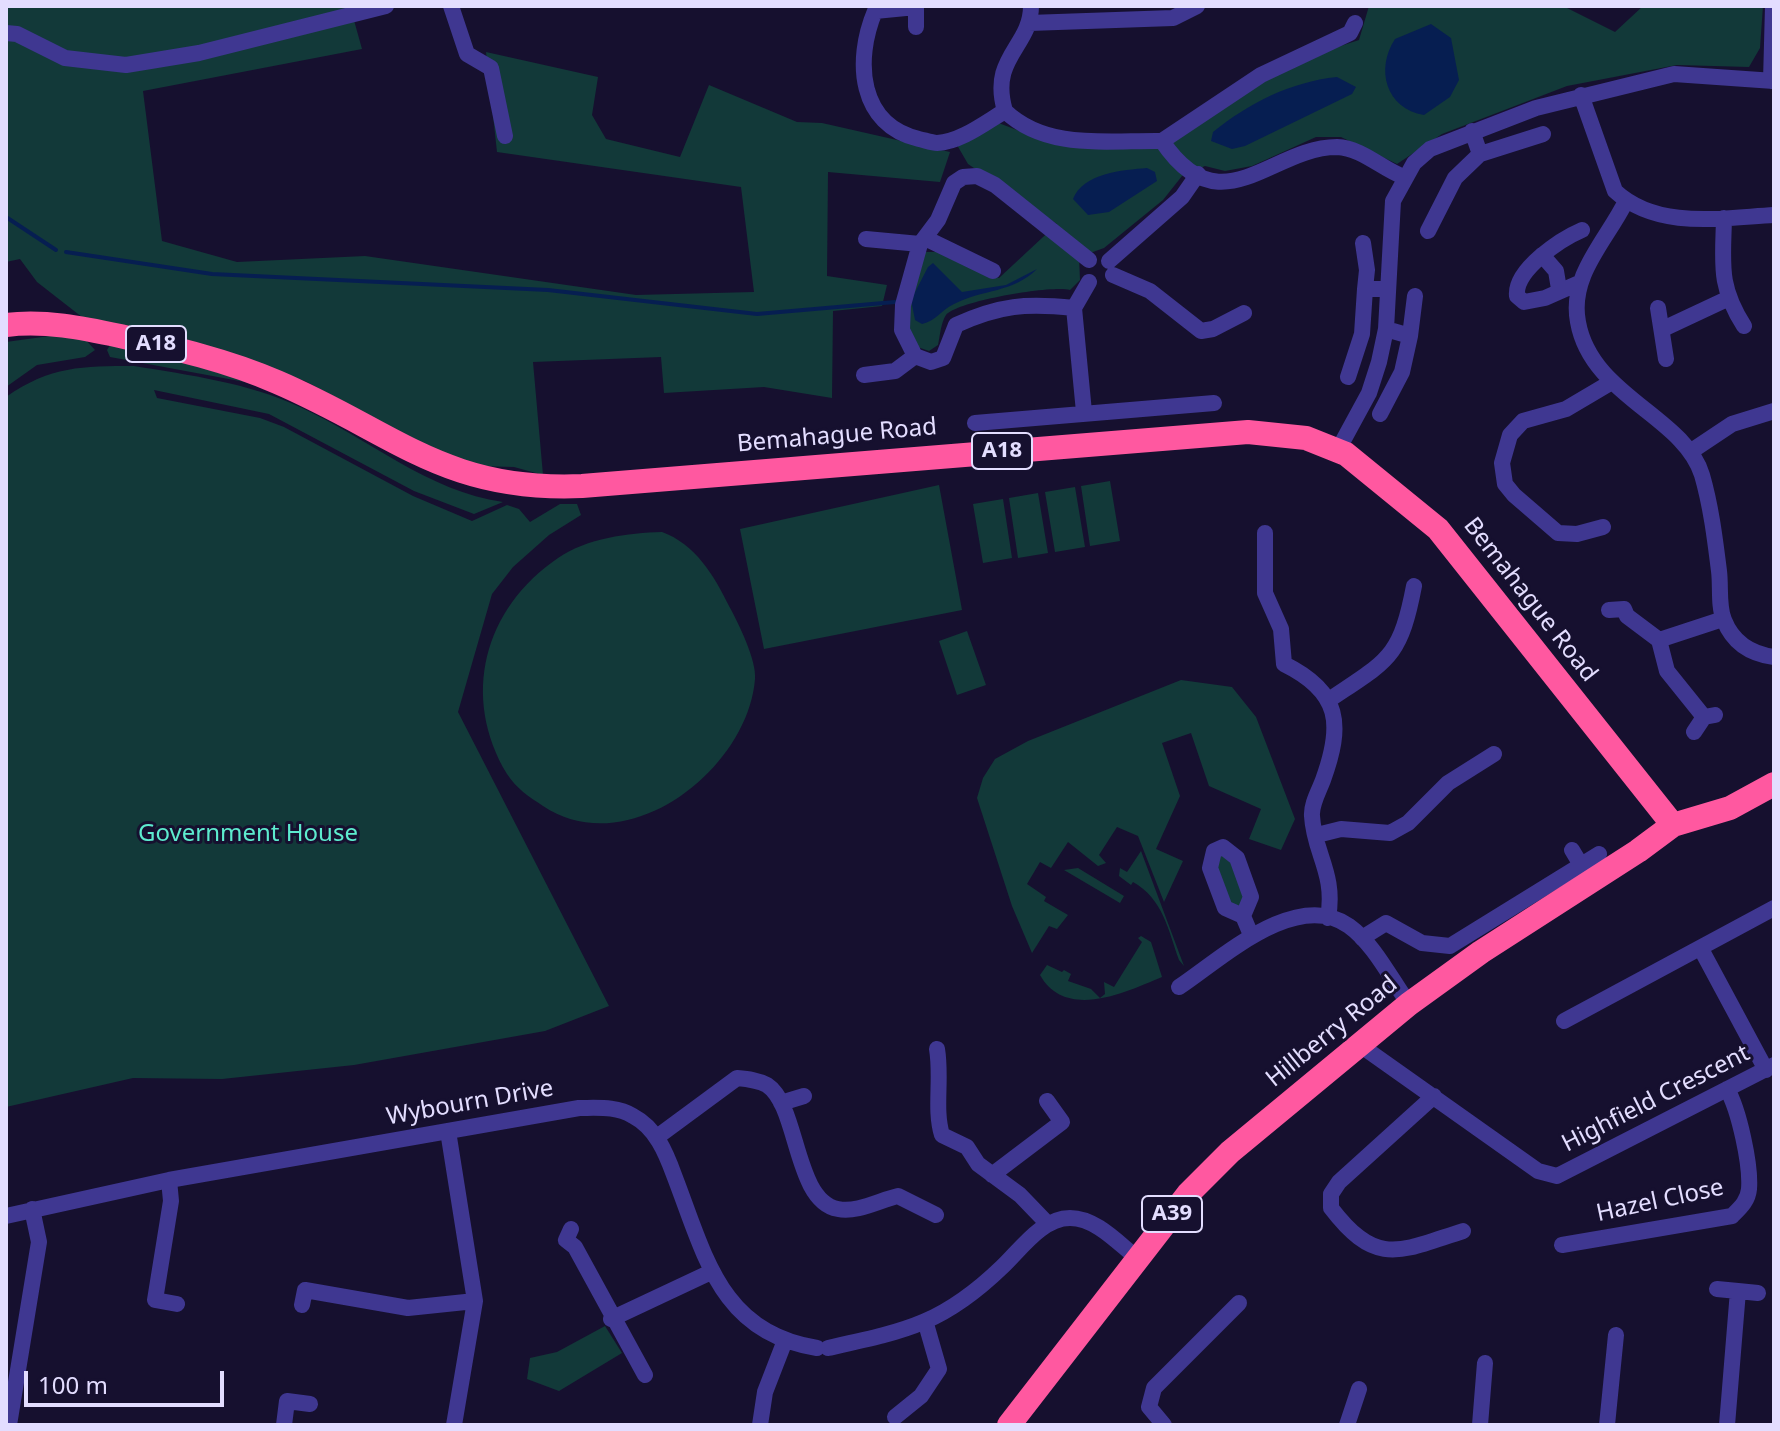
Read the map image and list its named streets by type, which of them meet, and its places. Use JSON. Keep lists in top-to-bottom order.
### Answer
{
  "streets": {
    "highway": [
      "A18",
      "Bemahague Road",
      "Hillberry Road",
      "A39"
    ],
    "street": ["Highfield Crescent", "Wybourn Drive", "Hazel Close"]
  },
  "crossings": [
    ["Bemahague Road", "Hillberry Road"],
    ["Hillberry Road", "Highfield Crescent"],
    ["Highfield Crescent", "Hazel Close"]
  ],
  "parks": ["Government House"],
  "scale_bar": "100 m"
}
